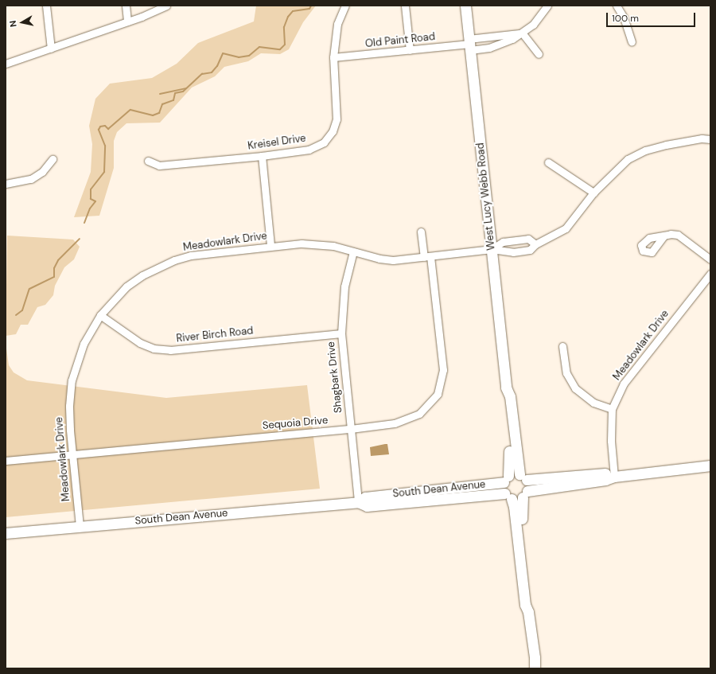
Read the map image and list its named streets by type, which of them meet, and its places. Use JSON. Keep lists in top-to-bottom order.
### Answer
{
  "streets": {
    "street": [
      "Old Paint Road",
      "Kreisel Drive",
      "West Lucy Webb Road",
      "Meadowlark Drive",
      "River Birch Road",
      "Shagbark Drive",
      "Sequoia Drive",
      "South Dean Avenue"
    ]
  },
  "crossings": [
    ["Old Paint Road", "Kreisel Drive"],
    ["Old Paint Road", "West Lucy Webb Road"],
    ["West Lucy Webb Road", "Meadowlark Drive"],
    ["West Lucy Webb Road", "South Dean Avenue"],
    ["Meadowlark Drive", "River Birch Road"],
    ["Meadowlark Drive", "Shagbark Drive"],
    ["Meadowlark Drive", "Sequoia Drive"],
    ["Meadowlark Drive", "South Dean Avenue"],
    ["River Birch Road", "Shagbark Drive"],
    ["Shagbark Drive", "Sequoia Drive"],
    ["Shagbark Drive", "South Dean Avenue"]
  ],
  "scale_bar": "100 m",
  "north": "left"
}
